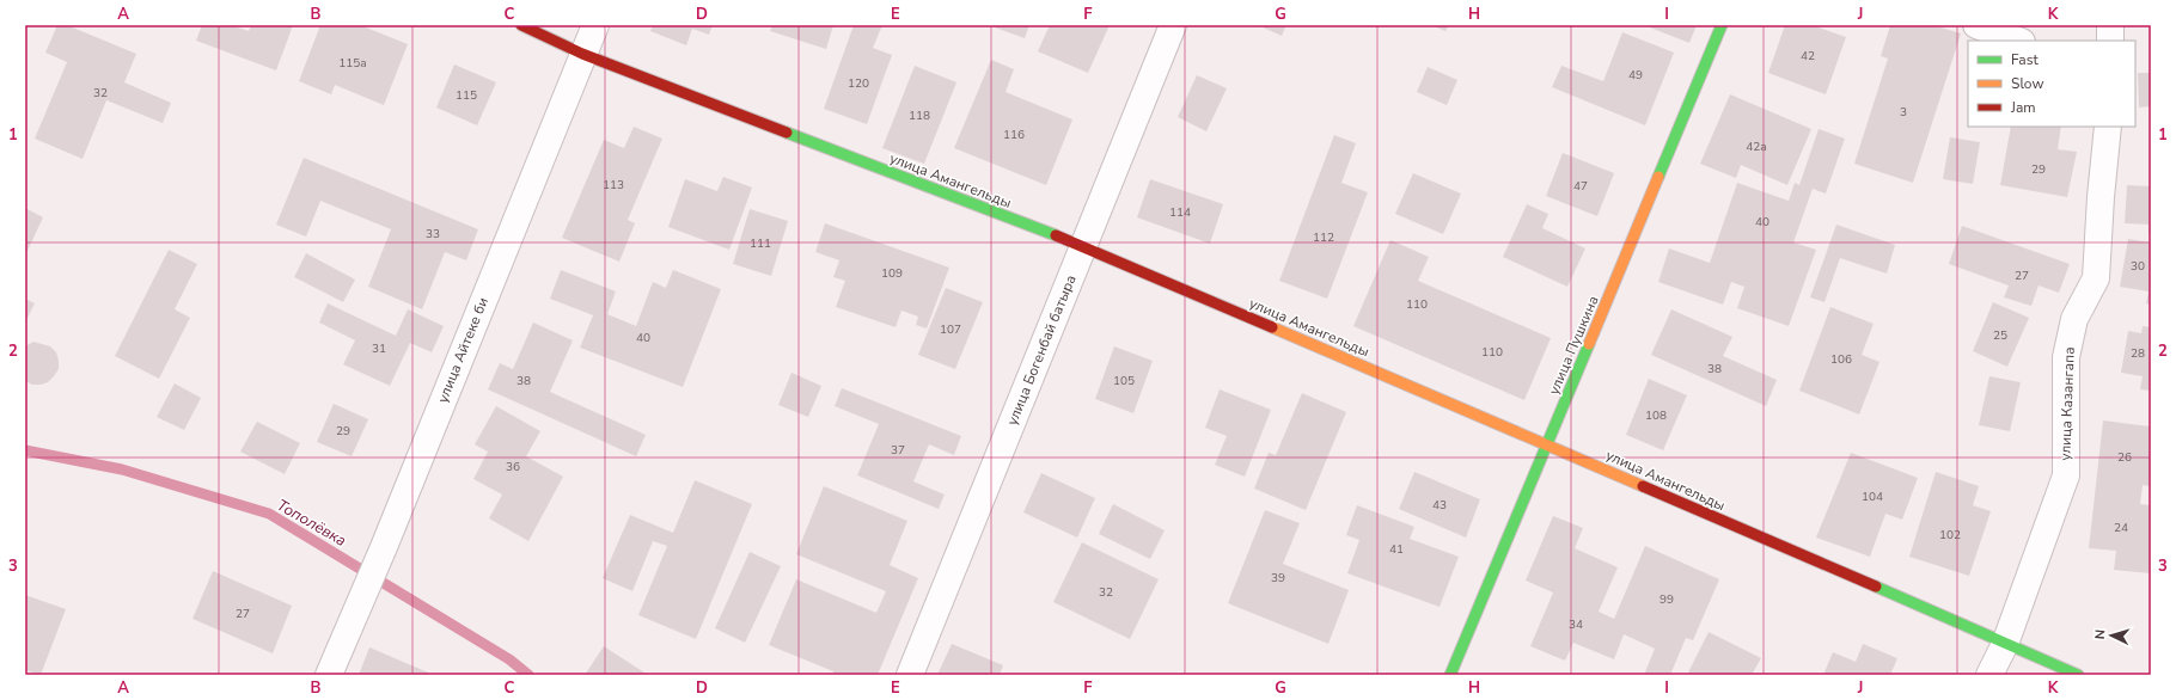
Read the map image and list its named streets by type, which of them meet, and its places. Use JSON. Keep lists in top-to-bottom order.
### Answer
{
  "streets": {
    "street": [
      "улица Амангельды",
      "улица Пушкина",
      "улица Айтеке би",
      "улица Богенбай батыра",
      "улица Казангапа"
    ]
  },
  "crossings": [
    ["улица Амангельды", "улица Пушкина"],
    ["улица Амангельды", "улица Айтеке би"],
    ["улица Амангельды", "улица Богенбай батыра"],
    ["улица Амангельды", "улица Казангапа"]
  ],
  "water": ["Тополёвка"],
  "house_numbers": [
    "42",
    "115а",
    "49",
    "120",
    "32",
    "115",
    "3",
    "118",
    "116",
    "42а",
    "29",
    "113",
    "47",
    "114",
    "40",
    "33",
    "112",
    "111",
    "30",
    "109",
    "27",
    "110",
    "107",
    "25",
    "40",
    "31",
    "110",
    "28",
    "106",
    "38",
    "38",
    "105",
    "108",
    "29",
    "37",
    "26",
    "36",
    "104",
    "43",
    "24",
    "102",
    "41",
    "39",
    "32",
    "99",
    "27",
    "34"
  ],
  "legend": ["Fast", "Slow", "Jam"],
  "north": "left",
  "grid": {
    "columns": [
      "A",
      "B",
      "C",
      "D",
      "E",
      "F",
      "G",
      "H",
      "I",
      "J",
      "K"
    ],
    "rows": ["1", "2", "3"]
  }
}
